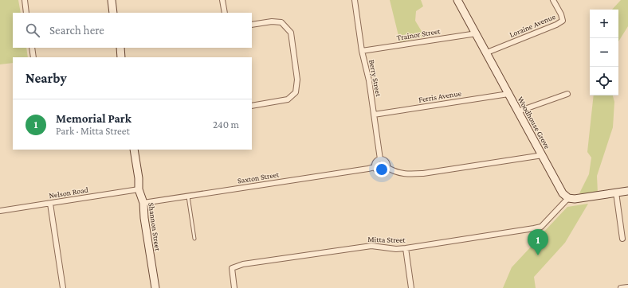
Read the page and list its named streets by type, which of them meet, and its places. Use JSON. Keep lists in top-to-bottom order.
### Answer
{
  "streets": {
    "street": [
      "Loraine Avenue",
      "Trainor Street",
      "Berry Street",
      "Ferris Avenue",
      "Woodhouse Grove",
      "Saxton Street",
      "Nelson Road",
      "Shannon Street",
      "Mitta Street"
    ]
  },
  "crossings": [
    ["Loraine Avenue", "Woodhouse Grove"],
    ["Trainor Street", "Berry Street"],
    ["Trainor Street", "Woodhouse Grove"],
    ["Berry Street", "Ferris Avenue"],
    ["Berry Street", "Saxton Street"],
    ["Ferris Avenue", "Woodhouse Grove"],
    ["Woodhouse Grove", "Mitta Street"],
    ["Saxton Street", "Shannon Street"],
    ["Nelson Road", "Shannon Street"]
  ],
  "page": {
    "map_buttons": ["+", "−"],
    "search": "Search here",
    "heading": "Nearby",
    "list": [
      {
        "mark": "1",
        "name": "Memorial Park",
        "note": "Park · Mitta Street",
        "value": "240 m"
      }
    ],
    "pins": "1"
  }
}
